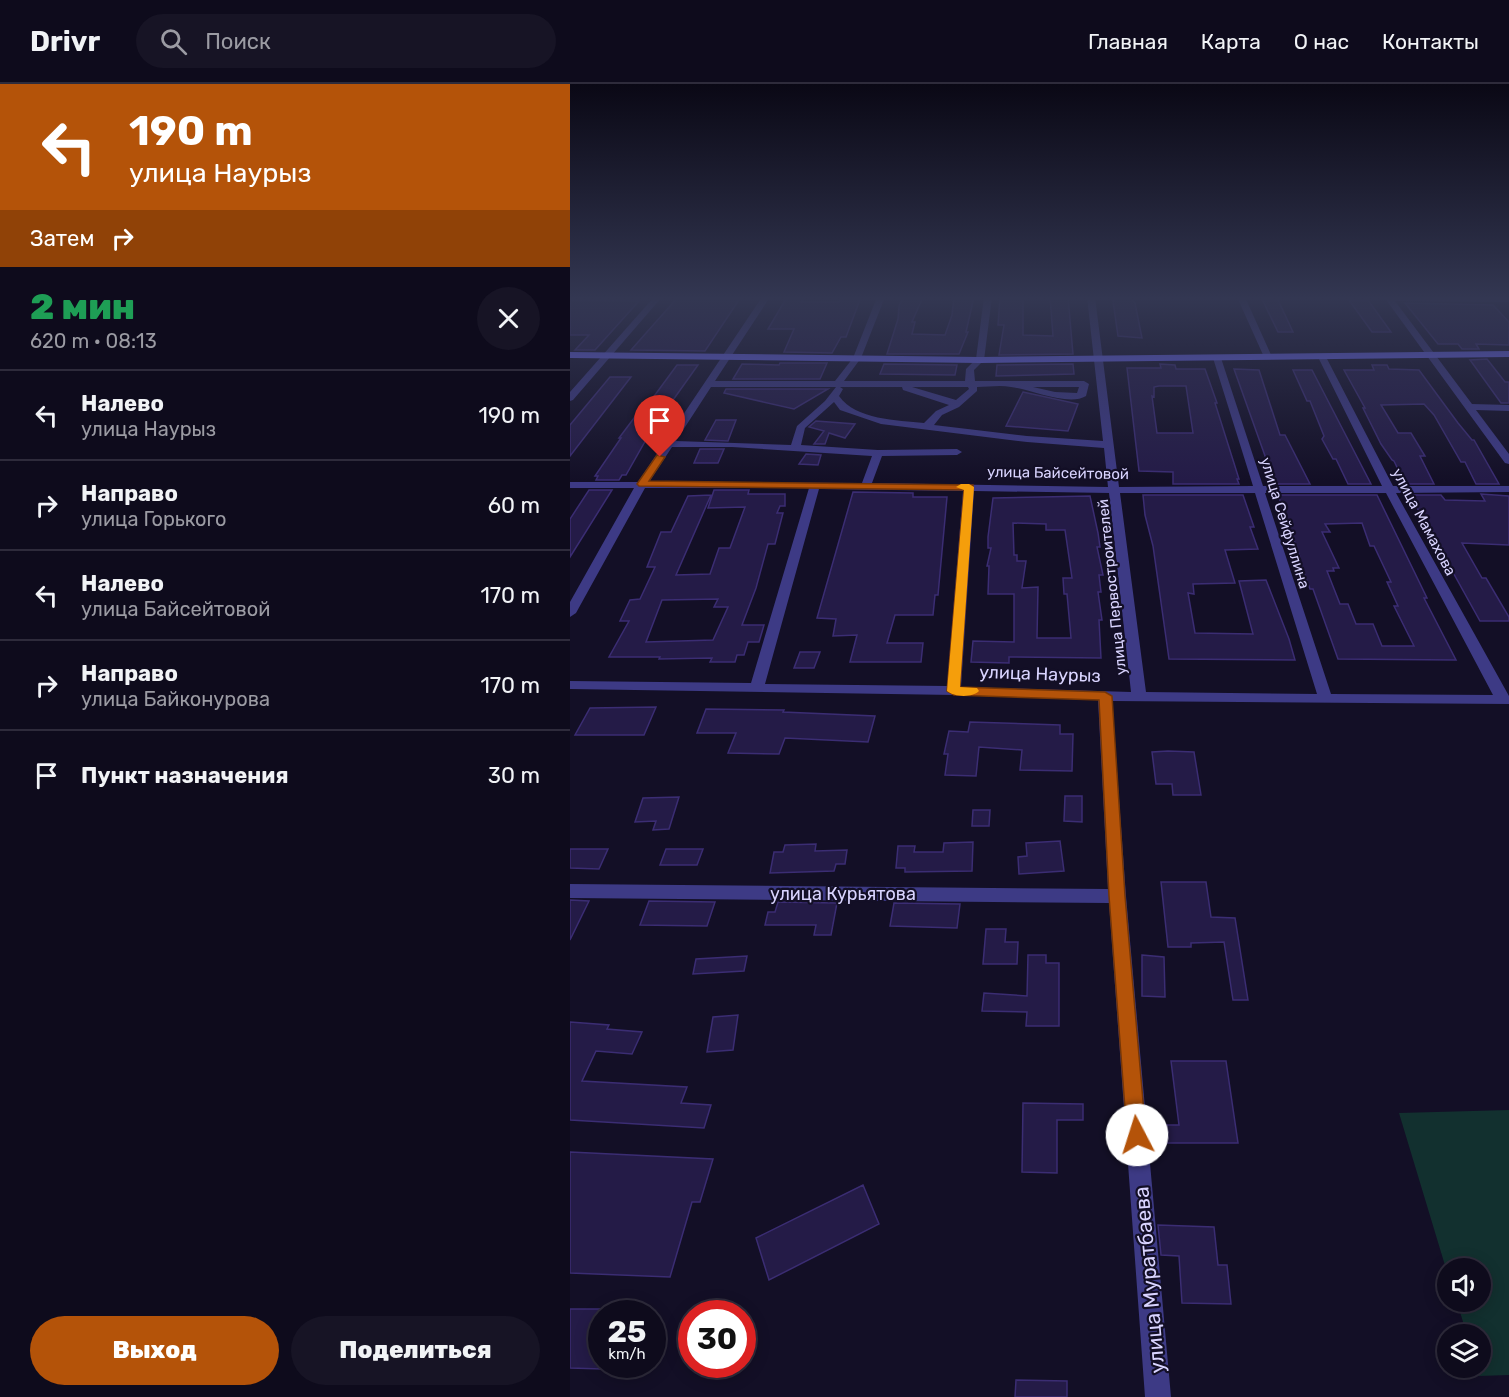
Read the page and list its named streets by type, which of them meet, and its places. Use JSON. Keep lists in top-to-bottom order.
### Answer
{
  "streets": {
    "street": [
      "улица Байсейтовой",
      "улица Мамахова",
      "улица Сейфуллина",
      "улица Первостроителей",
      "улица Наурыз",
      "улица Курьятова",
      "улица Муратбаева"
    ]
  },
  "crossings": [
    ["улица Байсейтовой", "улица Мамахова"],
    ["улица Байсейтовой", "улица Сейфуллина"],
    ["улица Байсейтовой", "улица Первостроителей"],
    ["улица Мамахова", "улица Наурыз"],
    ["улица Сейфуллина", "улица Наурыз"],
    ["улица Первостроителей", "улица Наурыз"],
    ["улица Наурыз", "улица Муратбаева"],
    ["улица Курьятова", "улица Муратбаева"]
  ],
  "page": {
    "header": "Drivr",
    "search": "Поиск",
    "nav": [
      "Главная",
      "Карта",
      "О нас",
      "Контакты"
    ],
    "turn": ["190 m", "улица Наурыз"],
    "then": "Затем",
    "heading": ["2 мин", "620 m · 08:13"],
    "list": [
      {
        "name": "Налево",
        "note": "улица Наурыз",
        "value": "190 m"
      },
      {
        "name": "Направо",
        "note": "улица Горького",
        "value": "60 m"
      },
      {
        "name": "Налево",
        "note": "улица Байсейтовой",
        "value": "170 m"
      },
      {
        "name": "Направо",
        "note": "улица Байконурова",
        "value": "170 m"
      },
      {
        "name": "Пункт назначения",
        "value": "30 m"
      }
    ],
    "speed": "25 km/h",
    "limit": "30",
    "buttons": ["Выход", "Поделиться"]
  }
}
